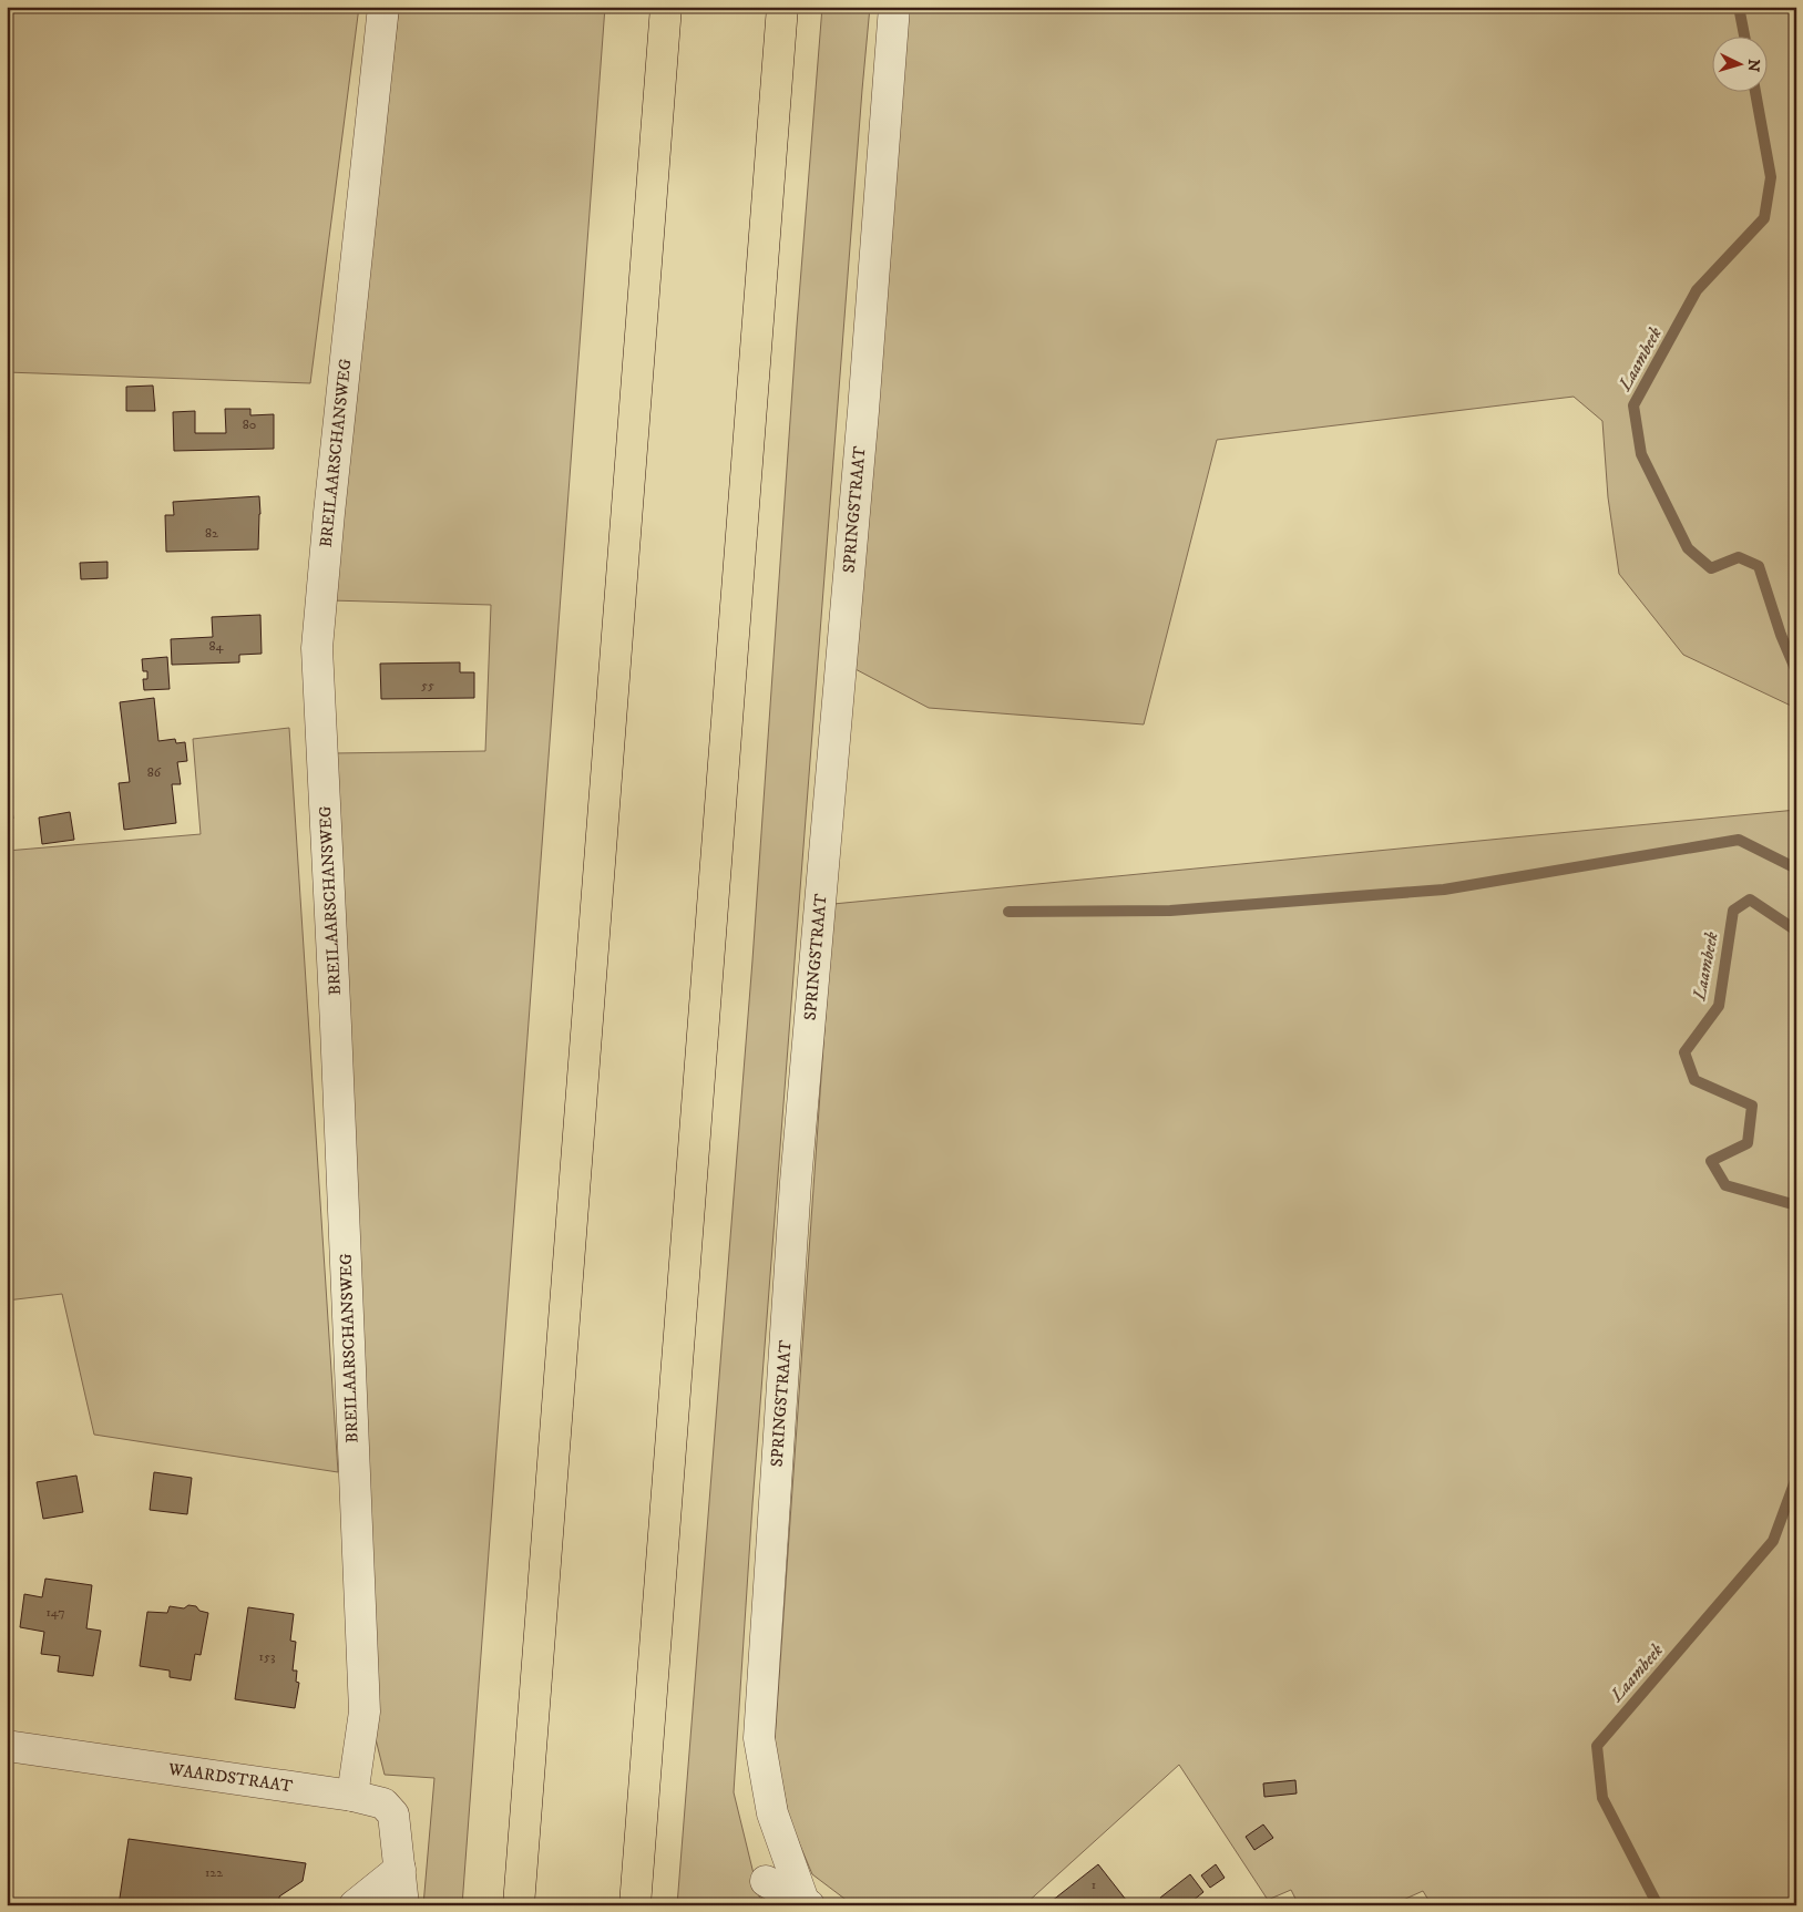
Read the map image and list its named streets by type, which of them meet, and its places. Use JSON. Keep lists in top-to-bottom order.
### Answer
{
  "streets": {
    "street": ["BREILAARSCHANSWEG", "SPRINGSTRAAT", "WAARDSTRAAT"]
  },
  "crossings": [
    ["BREILAARSCHANSWEG", "WAARDSTRAAT"]
  ],
  "water": ["Laambeek"],
  "house_numbers": [
    "80",
    "82",
    "84",
    "55",
    "86",
    "147",
    "153",
    "122",
    "1"
  ],
  "north": "right"
}
